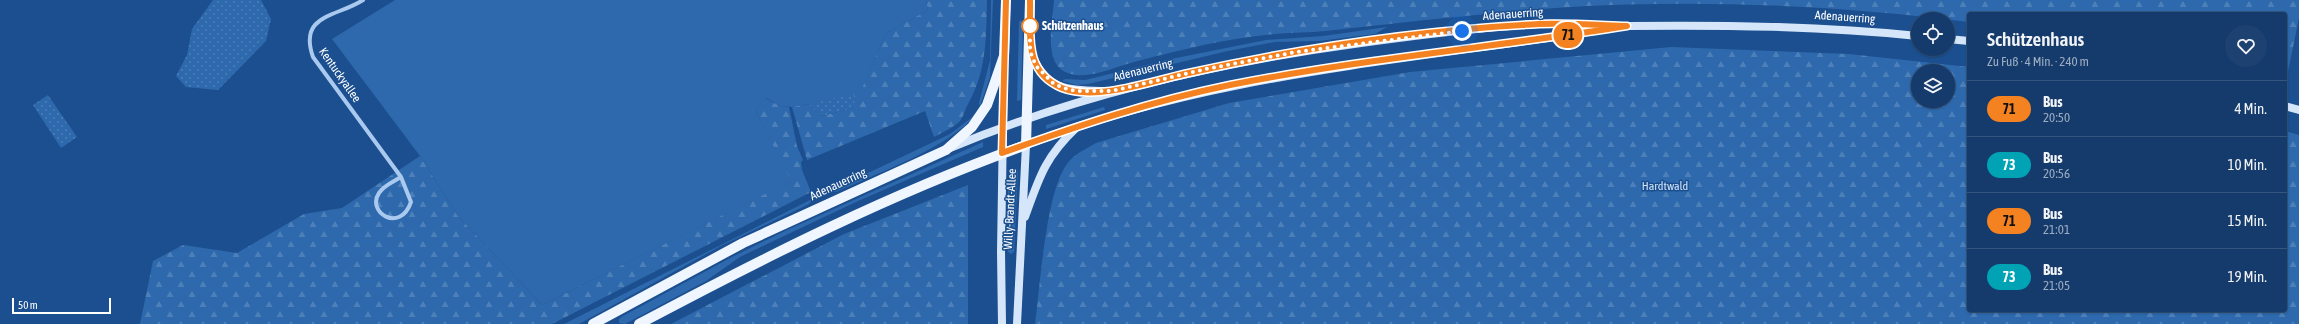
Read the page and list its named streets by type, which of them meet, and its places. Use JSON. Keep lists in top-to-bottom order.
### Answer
{
  "streets": {
    "main road": ["Adenauerring", "Willy-Brandt-Allee"],
    "street": ["Kentuckyallee"]
  },
  "crossings": [
    ["Adenauerring", "Willy-Brandt-Allee"]
  ],
  "parks": ["Hardtwald"],
  "places": ["Schützenhaus"],
  "lines": ["bus line 71"],
  "scale_bar": "50 m",
  "page": {
    "on_map": "71",
    "heading": ["Schützenhaus", "Zu Fuß · 4 Min. · 240 m"],
    "list": [
      {
        "mark": "71",
        "name": "Bus",
        "note": "20:50",
        "value": "4 Min."
      },
      {
        "mark": "73",
        "name": "Bus",
        "note": "20:56",
        "value": "10 Min."
      },
      {
        "mark": "71",
        "name": "Bus",
        "note": "21:01",
        "value": "15 Min."
      },
      {
        "mark": "73",
        "name": "Bus",
        "note": "21:05",
        "value": "19 Min."
      }
    ],
    "scale": "50 m"
  }
}
